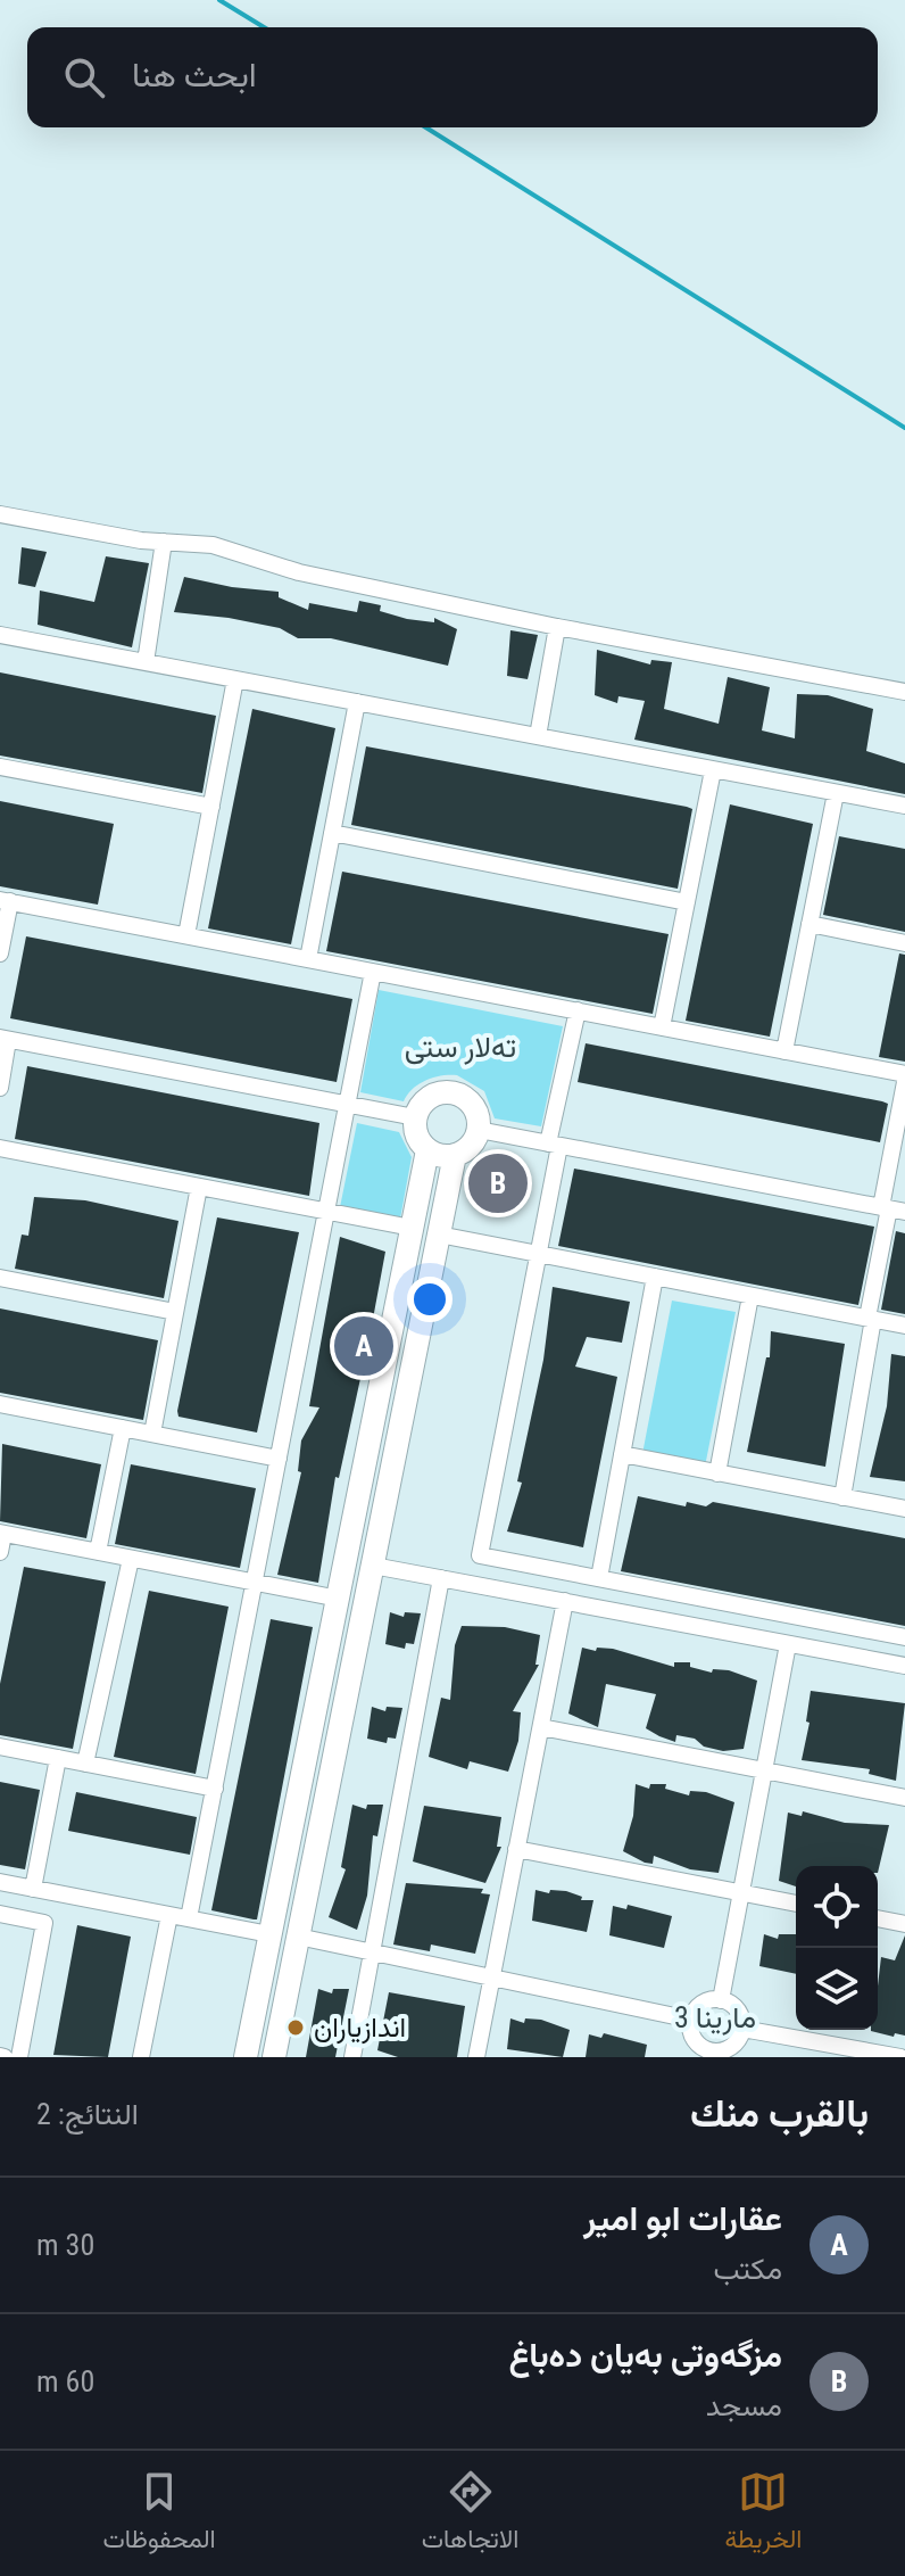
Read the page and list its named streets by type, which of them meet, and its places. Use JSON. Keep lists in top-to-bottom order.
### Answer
{
  "districts": ["ته‌لار ستی", "مارینا 3"],
  "places": ["اندازياران"],
  "page": {
    "search": "ابحث هنا",
    "pins": ["B", "A"],
    "heading": ["بالقرب منك", "النتائج: 2"],
    "list": [
      {
        "mark": "A",
        "name": "عقارات ابو امير",
        "note": "مكتب",
        "value": "30 m"
      },
      {
        "mark": "B",
        "name": "مزگەوتی بەیان دەباغ",
        "note": "مسجد",
        "value": "60 m"
      }
    ],
    "nav": ["الخريطة", "الاتجاهات", "المحفوظات"]
  }
}
